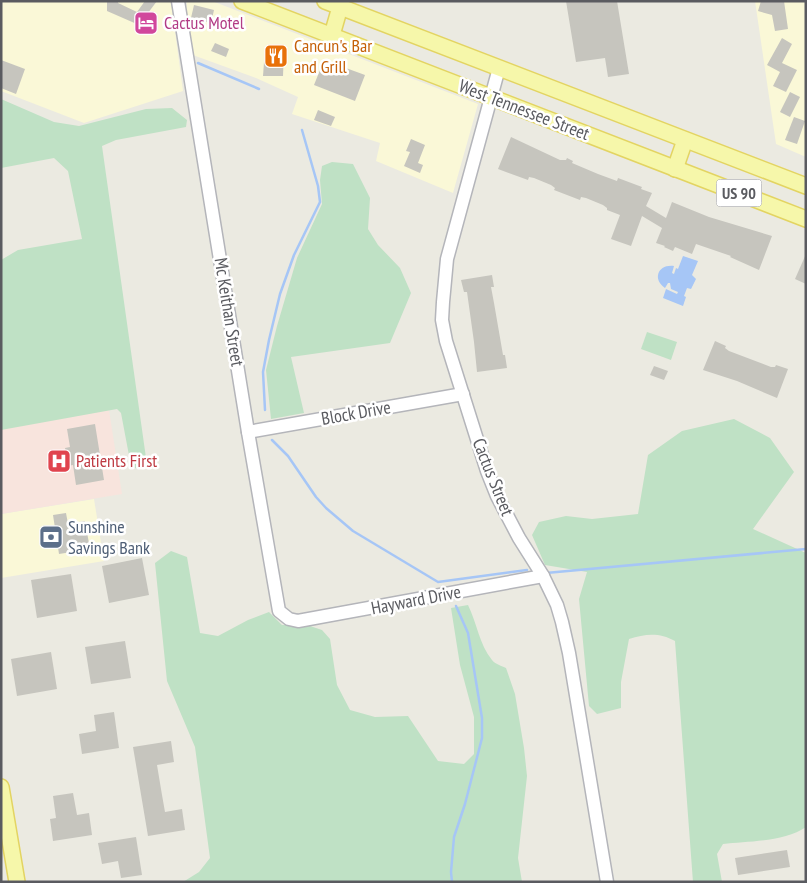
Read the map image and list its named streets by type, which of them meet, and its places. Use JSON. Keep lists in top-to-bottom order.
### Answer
{
  "streets": {
    "main road": ["West Tennessee Street", "US 90"],
    "street": [
      "Mc Keithan Street",
      "Block Drive",
      "Cactus Street",
      "Hayward Drive"
    ]
  },
  "crossings": [
    ["West Tennessee Street", "Cactus Street"],
    ["Mc Keithan Street", "Block Drive"],
    ["Mc Keithan Street", "Hayward Drive"],
    ["Block Drive", "Cactus Street"],
    ["Cactus Street", "Hayward Drive"]
  ],
  "places": {
    "hotel": ["Cactus Motel"],
    "restaurant": ["Cancun's Bar and Grill"],
    "hospital": ["Patients First"],
    "bank": ["Sunshine Savings Bank"]
  }
}
